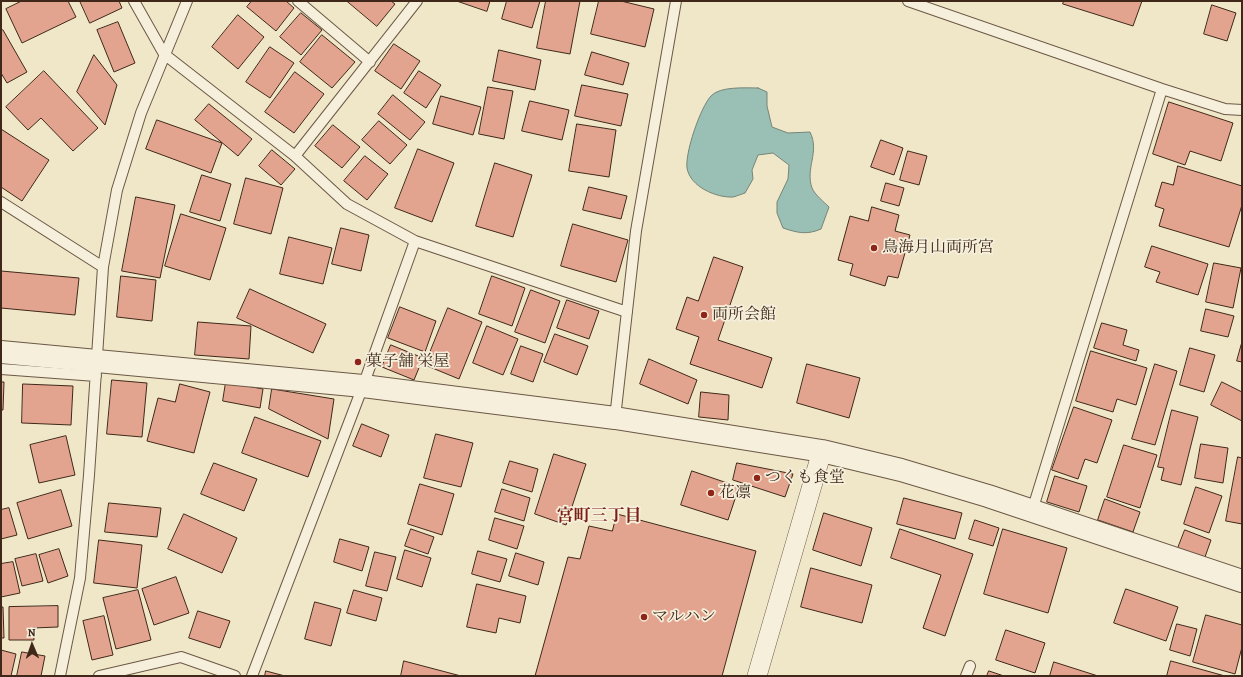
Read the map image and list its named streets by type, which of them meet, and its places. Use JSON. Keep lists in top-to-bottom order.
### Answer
{
  "districts": ["宮町三丁目"],
  "places": [
    "鳥海月山両所宮",
    "両所会館",
    "菓子舗 栄屋",
    "つくも食堂",
    "花凛",
    "マルハン"
  ],
  "north": "top"
}
